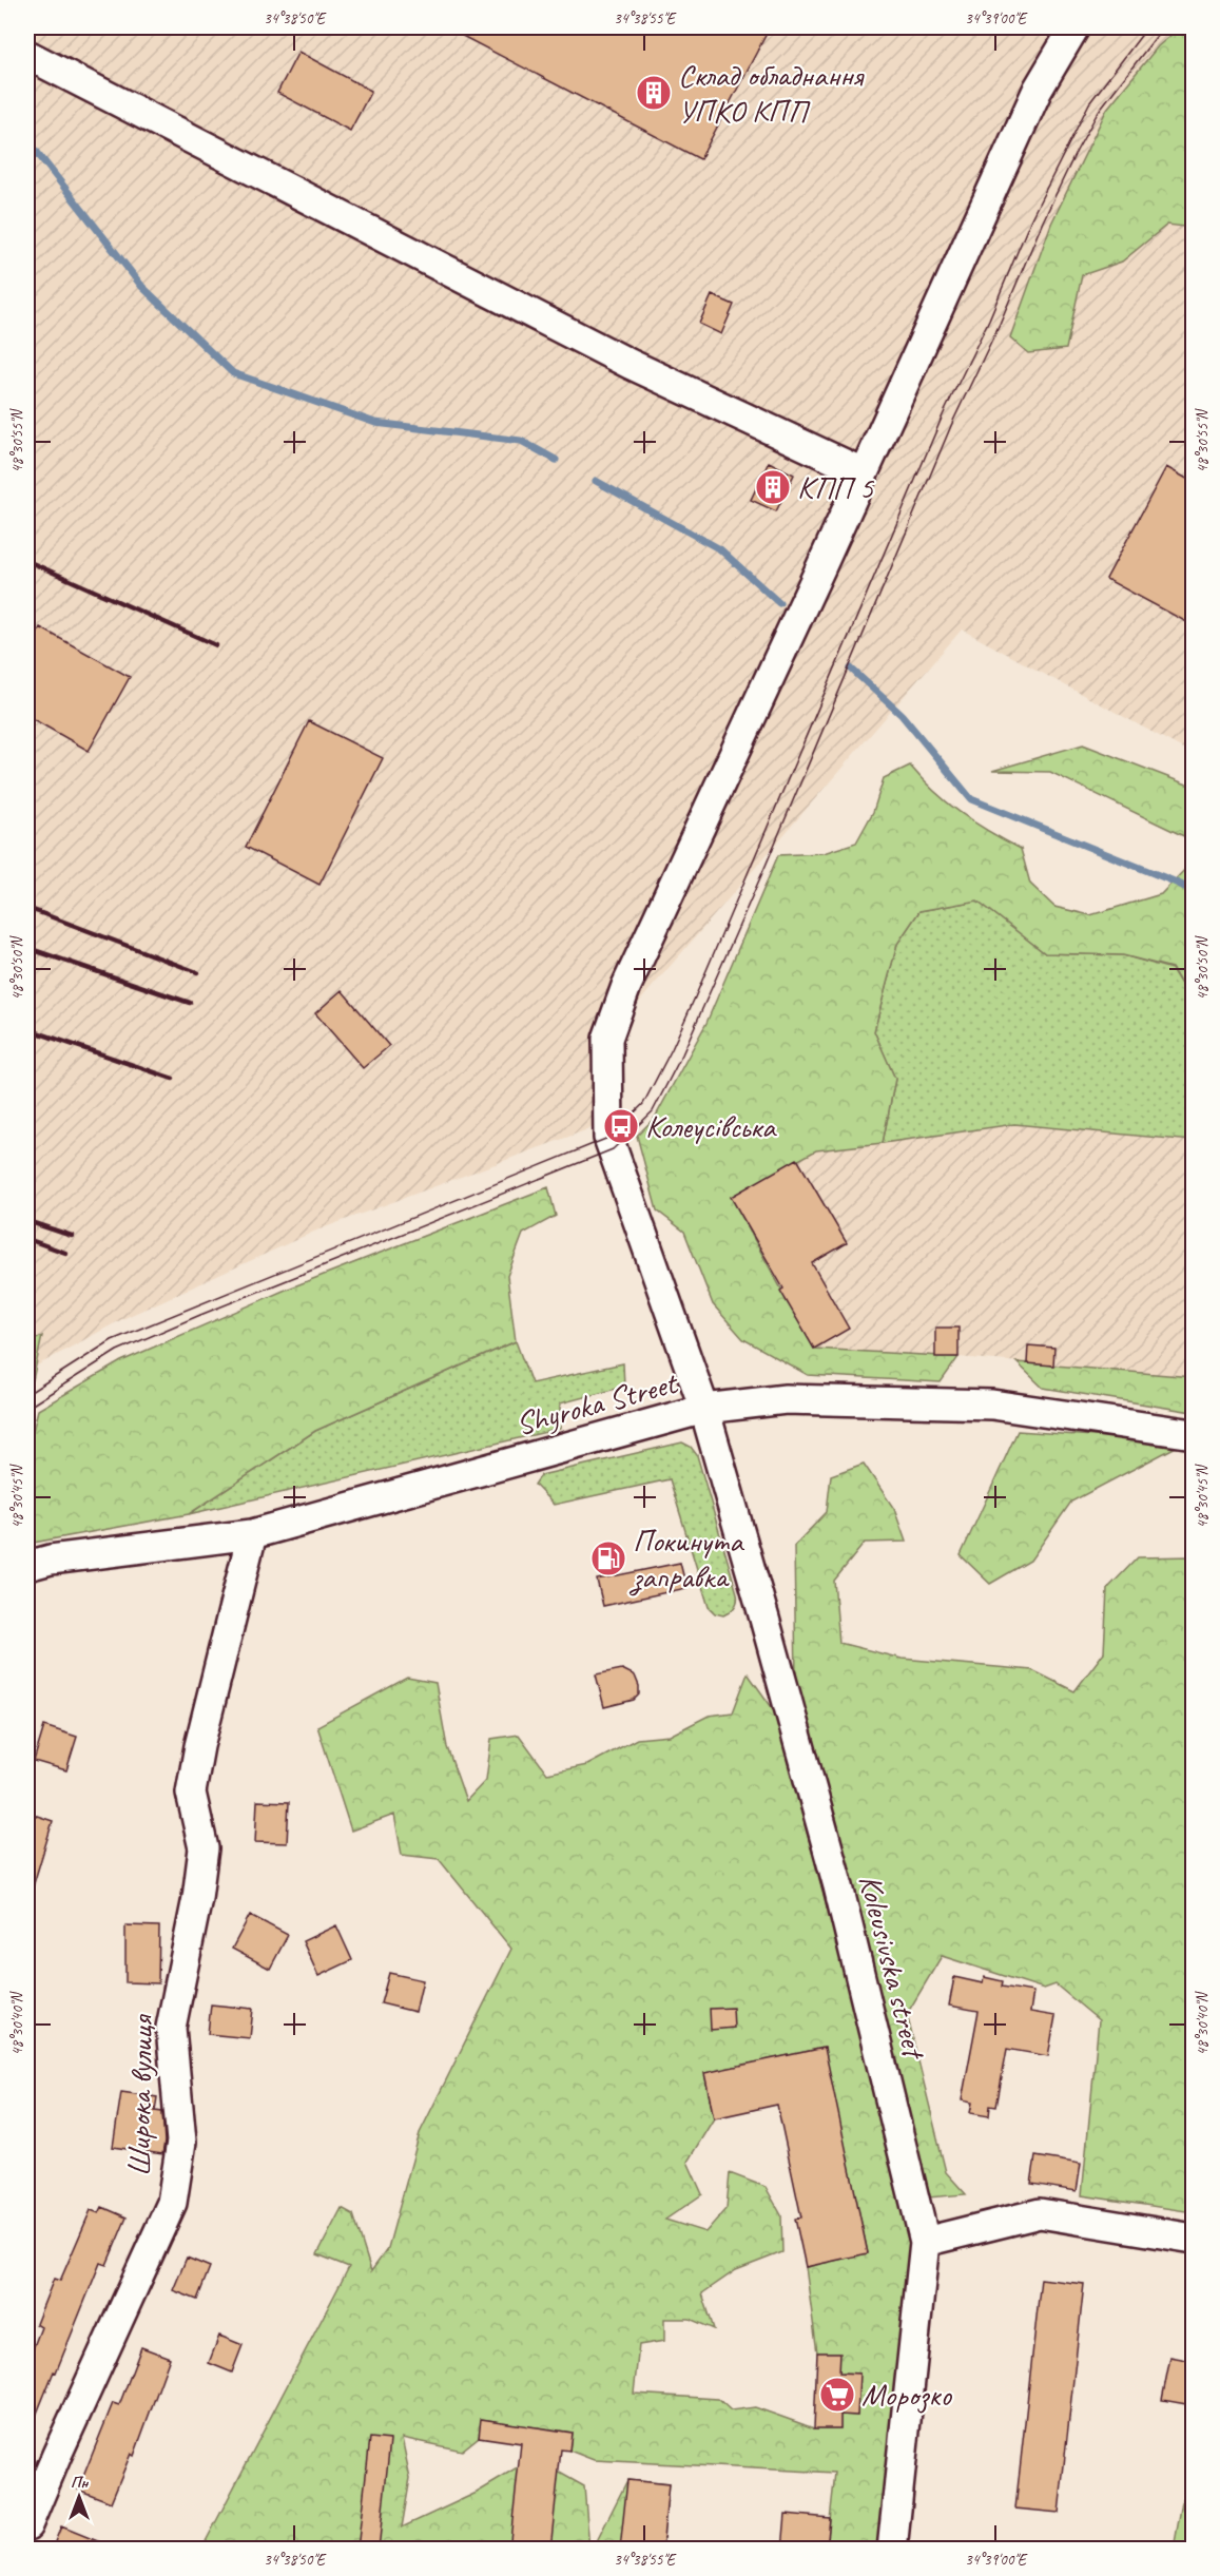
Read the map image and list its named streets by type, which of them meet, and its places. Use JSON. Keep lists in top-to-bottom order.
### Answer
{
  "streets": {
    "street": ["Shyroka Street", "Koleusivska street", "Широка вулиця"]
  },
  "crossings": [
    ["Shyroka Street", "Koleusivska street"],
    ["Shyroka Street", "Широка вулиця"]
  ],
  "places": {
    "building": ["Склад обладнання УПКО КПП", "КПП 5"],
    "bus stop": ["Колеусівська"],
    "fuel station": ["Покинута заправка"],
    "supermarket": ["Морозко"]
  },
  "north": "top",
  "coordinates": [
    "34°38'50\"E",
    "34°38'55\"E",
    "34°39'00\"E",
    "48°30'55\"N",
    "48°30'50\"N",
    "48°30'45\"N",
    "48°30'40\"N"
  ]
}
